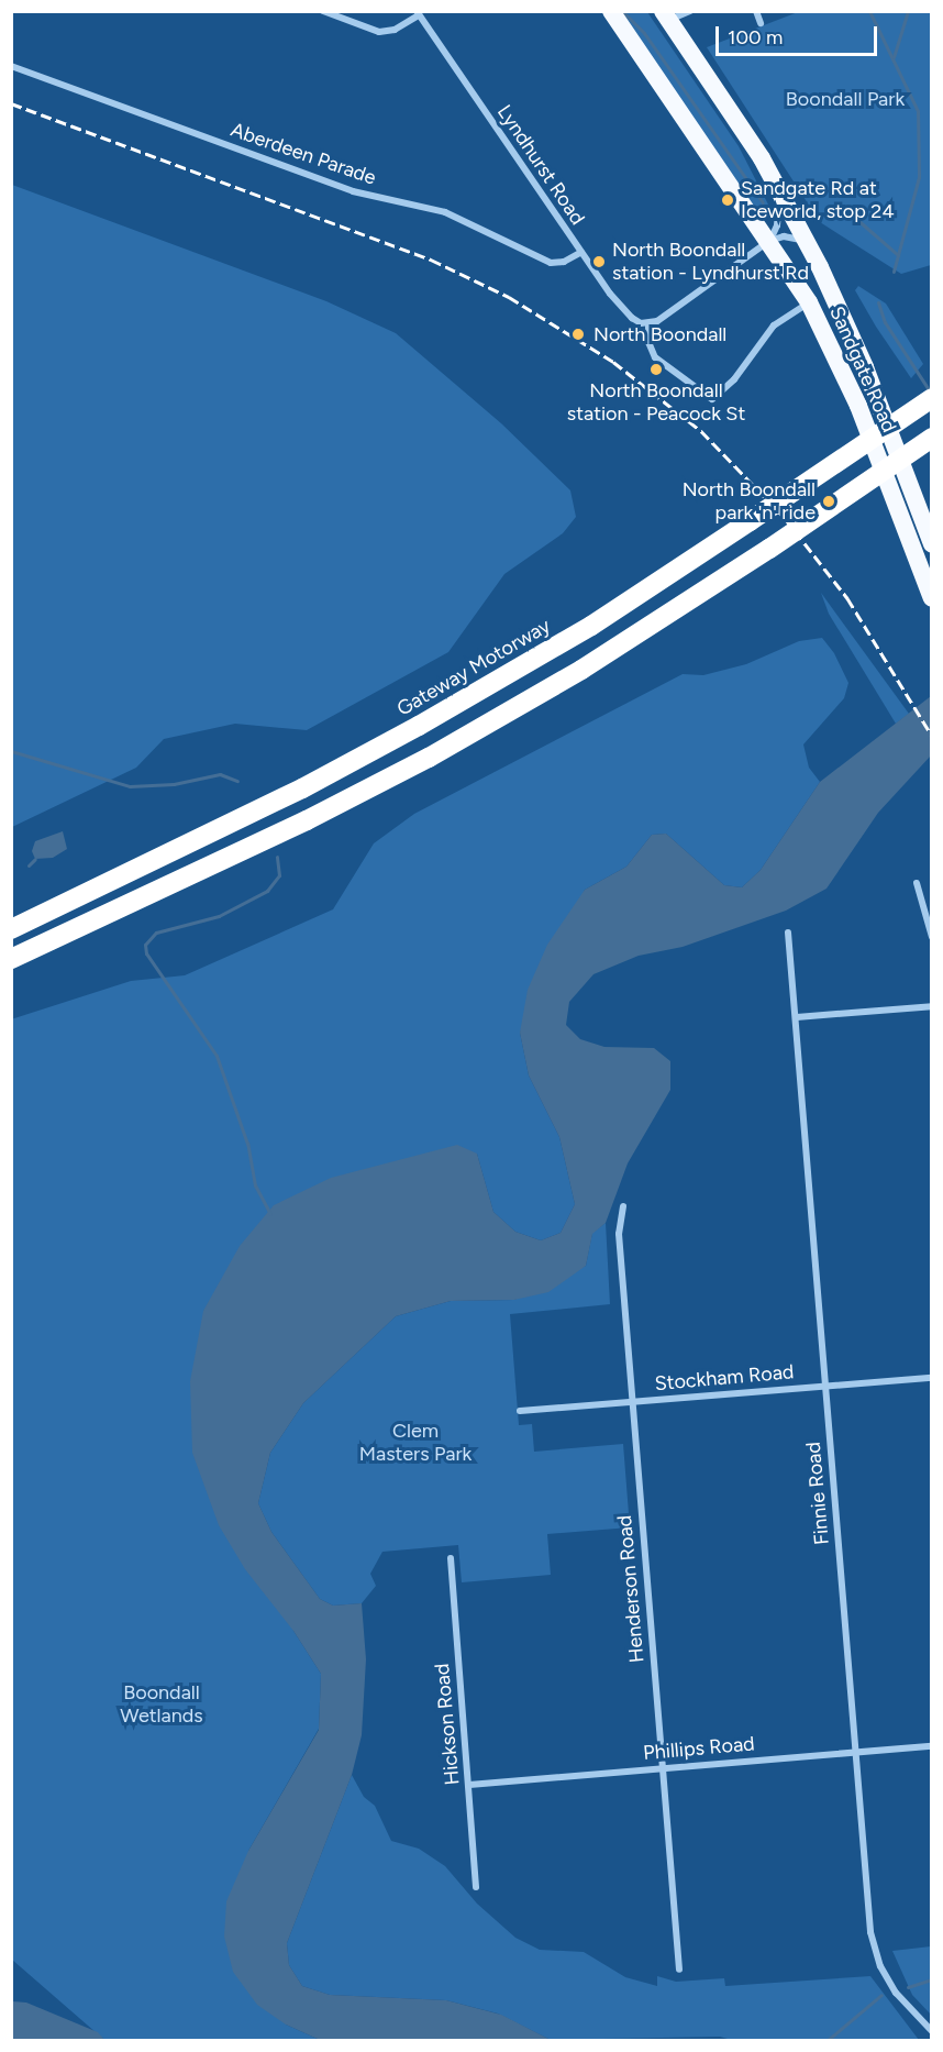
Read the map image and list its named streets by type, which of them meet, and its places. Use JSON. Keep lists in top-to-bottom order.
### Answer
{
  "streets": {
    "highway": ["Sandgate Road", "Gateway Motorway"],
    "street": [
      "Aberdeen Parade",
      "Lyndhurst Road",
      "Stockham Road",
      "Finnie Road",
      "Henderson Road",
      "Hickson Road",
      "Phillips Road"
    ]
  },
  "crossings": [
    ["Aberdeen Parade", "Lyndhurst Road"],
    ["Stockham Road", "Finnie Road"],
    ["Stockham Road", "Henderson Road"],
    ["Finnie Road", "Phillips Road"],
    ["Henderson Road", "Phillips Road"],
    ["Hickson Road", "Phillips Road"]
  ],
  "parks": ["Boondall Park", "Clem Masters Park", "Boondall Wetlands"],
  "places": [
    "Sandgate Rd at Iceworld, stop 24",
    "North Boondall station - Lyndhurst Rd",
    "North Boondall",
    "North Boondall station - Peacock St",
    "North Boondall park 'n' ride"
  ],
  "scale_bar": "100 m"
}
